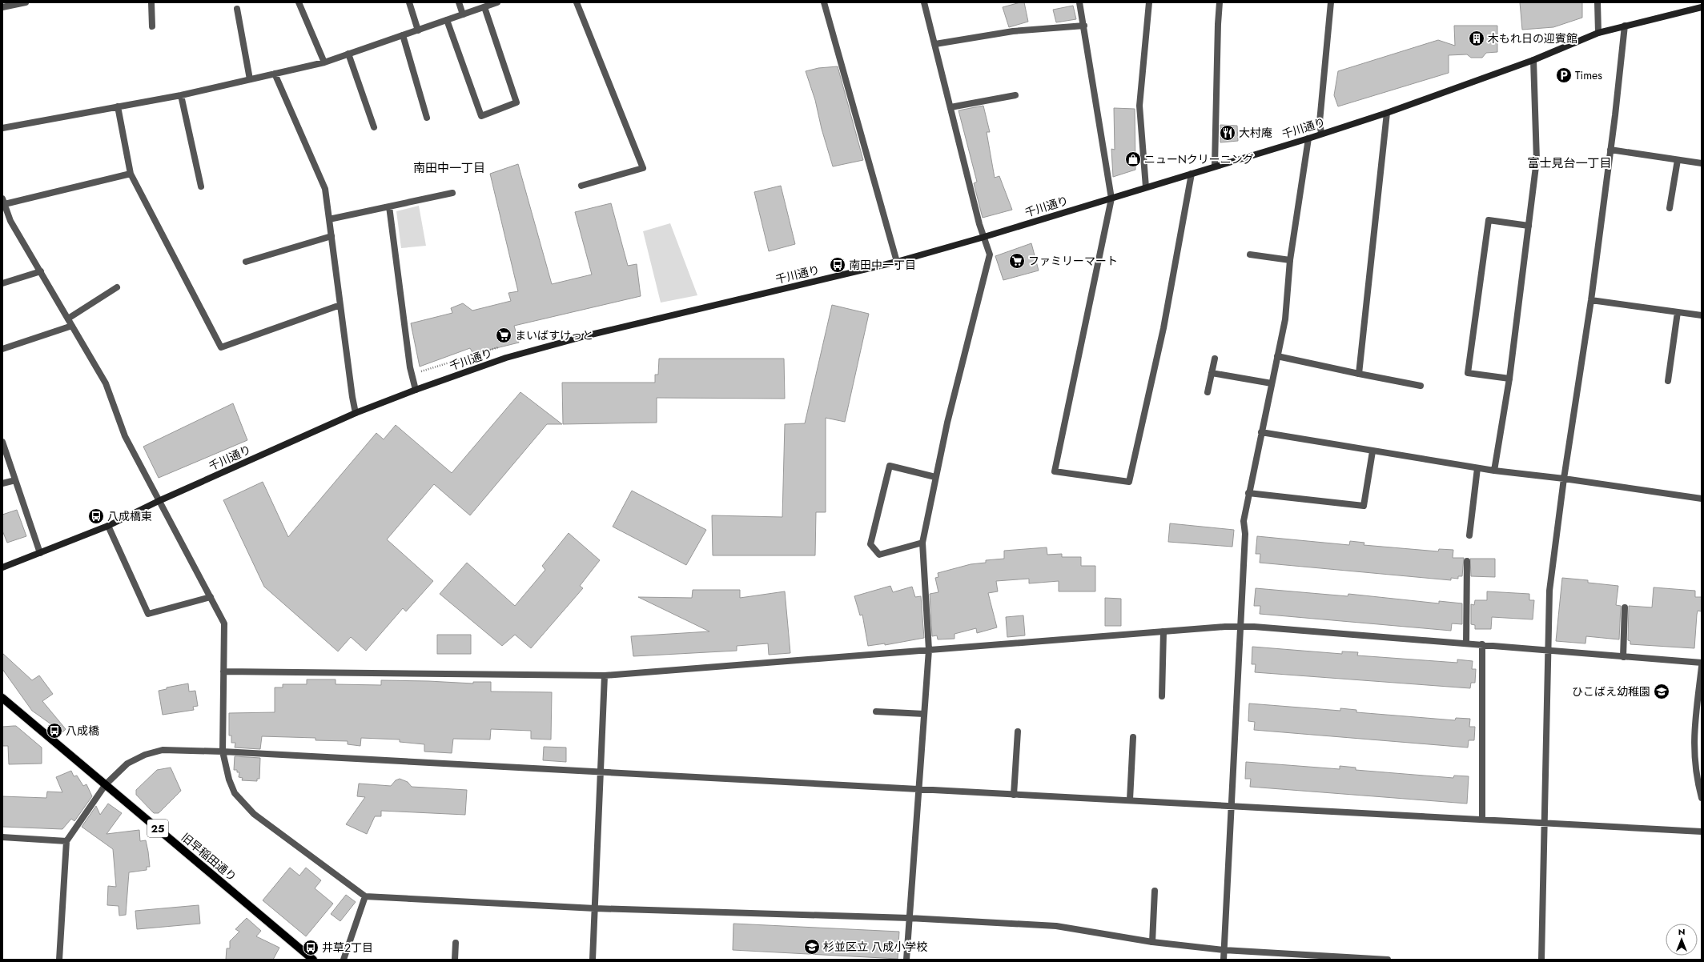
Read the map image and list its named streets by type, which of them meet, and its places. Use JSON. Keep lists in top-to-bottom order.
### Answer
{
  "streets": {
    "main road": ["千川通り", "25", "旧早稲田通り"]
  },
  "districts": ["富士見台一丁目", "南田中一丁目"],
  "places": {
    "building": ["木もれ日の迎賓館"],
    "parking": ["Times"],
    "restaurant": ["大村庵"],
    "shop": ["ニューNクリーニング"],
    "supermarket": ["ファミリーマート", "まいばすけっと"],
    "bus stop": [
      "南田中一丁目",
      "八成橋東",
      "八成橋",
      "井草２丁目"
    ],
    "school or university": ["ひこばえ幼稚園", "杉並区立 八成小学校"]
  },
  "north": "top"
}
